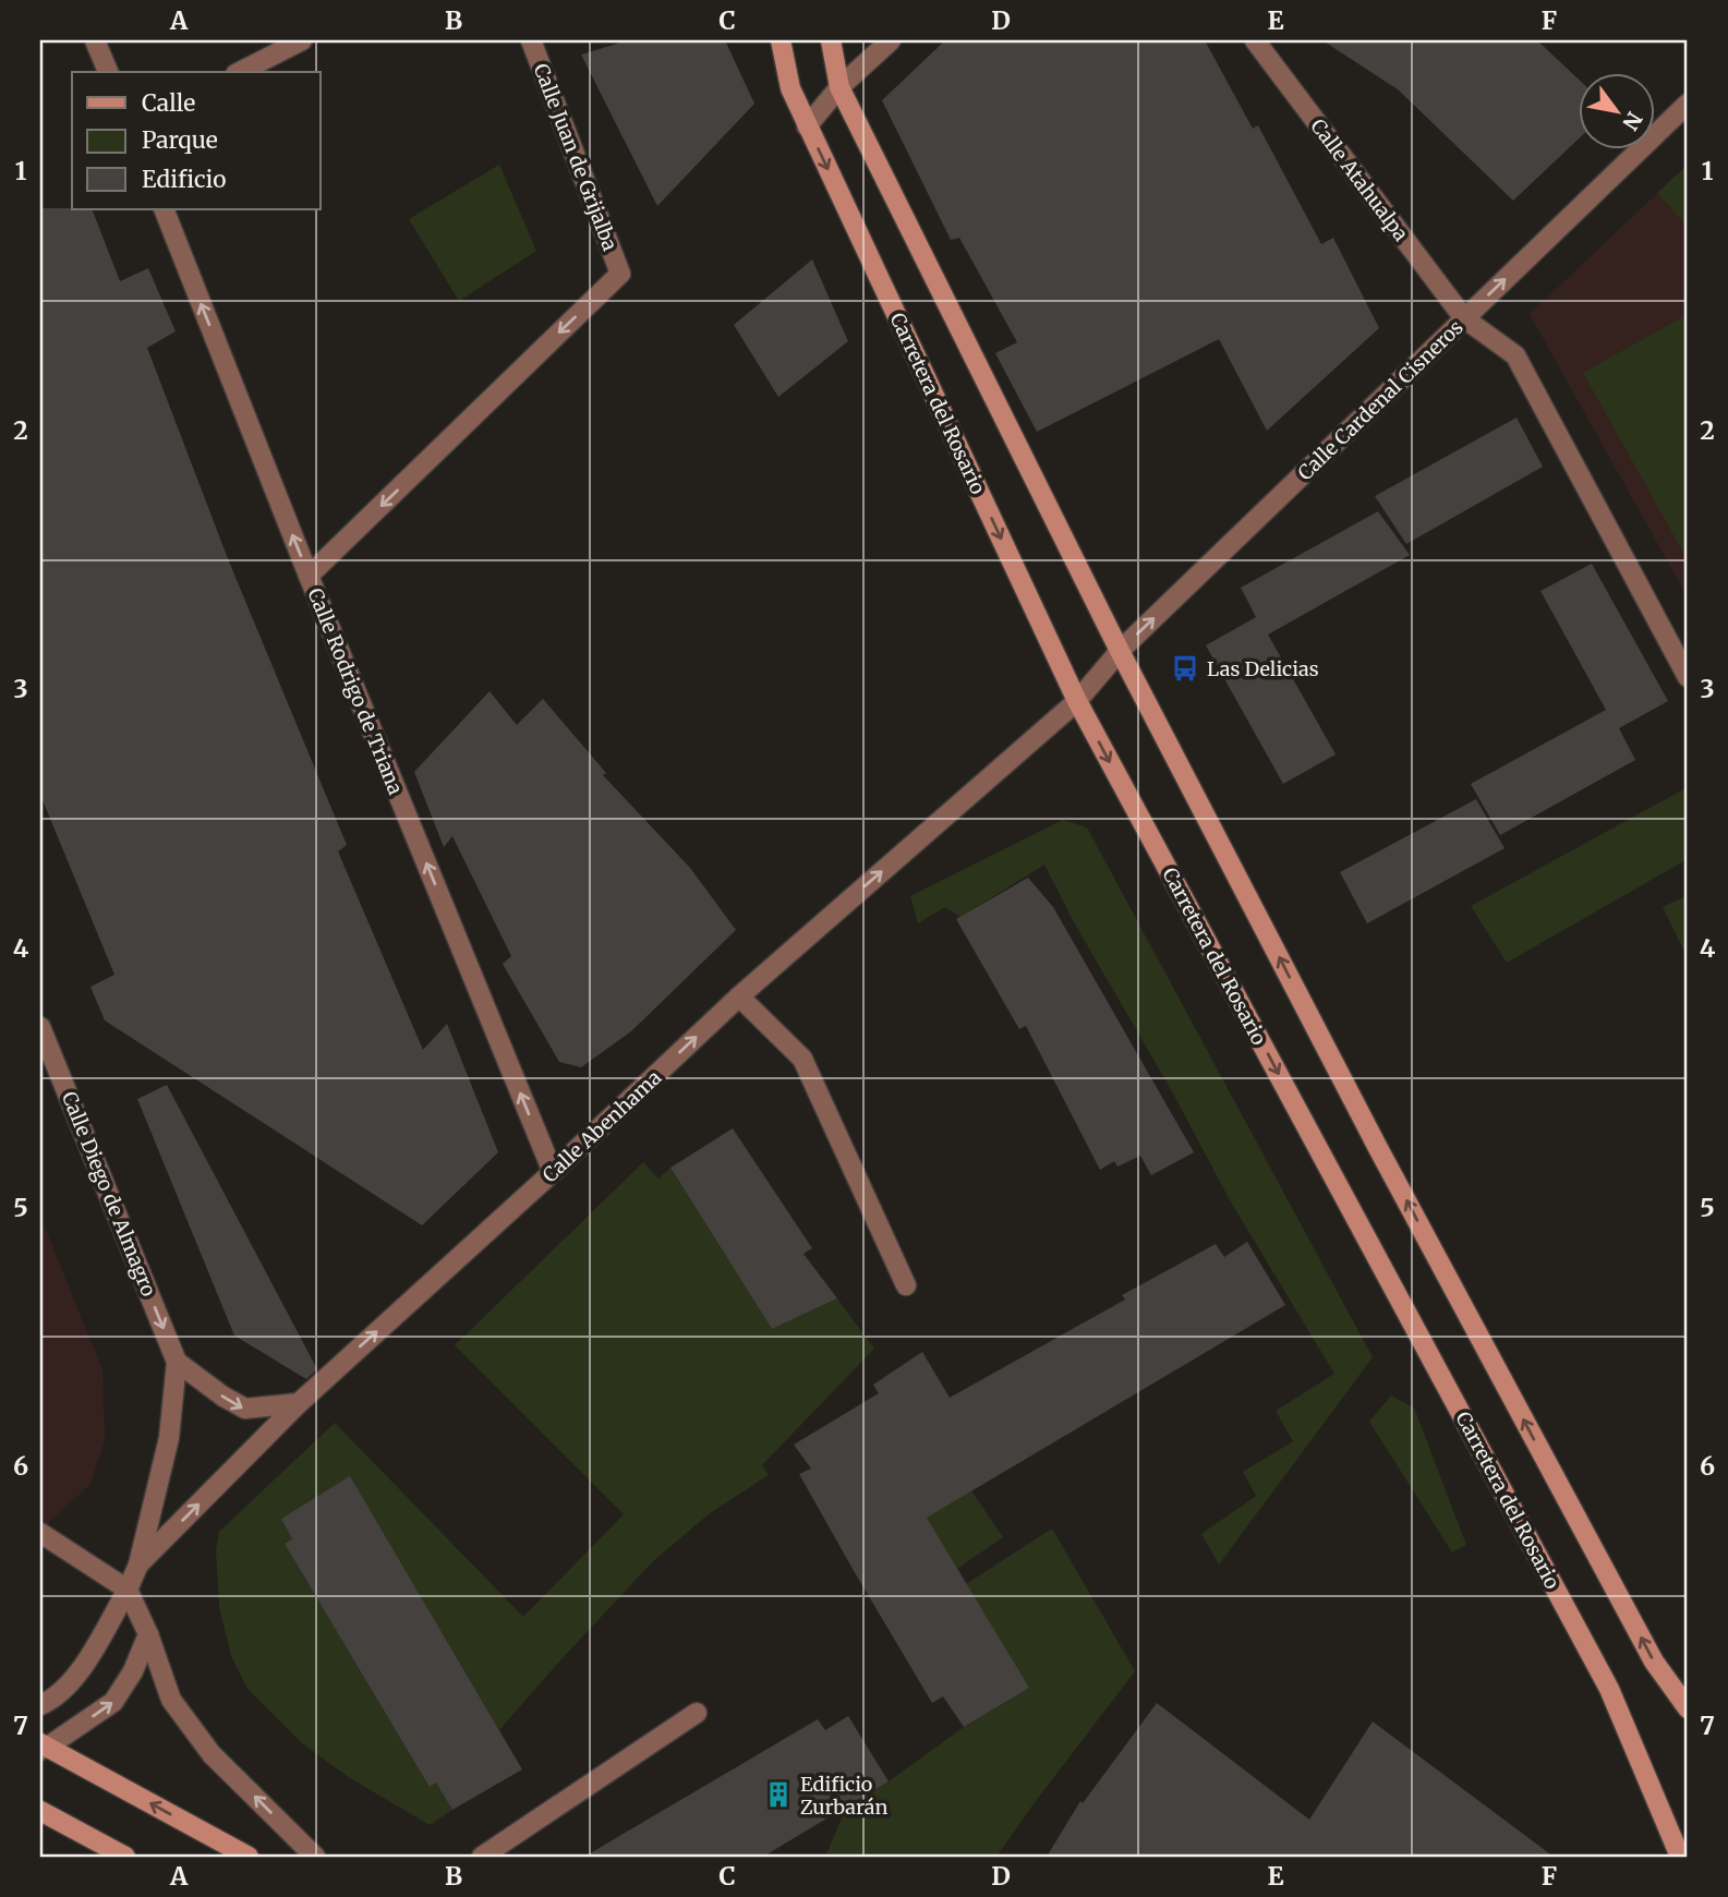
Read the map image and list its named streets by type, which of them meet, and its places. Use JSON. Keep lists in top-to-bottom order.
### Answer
{
  "streets": {
    "main road": ["Carretera del Rosario"],
    "street": [
      "Calle Juan de Grijalba",
      "Calle Atahualpa",
      "Calle Cardenal Cisneros",
      "Calle Rodrigo de Triana",
      "Calle Abenhama",
      "Calle Diego de Almagro"
    ]
  },
  "crossings": [
    ["Calle Juan de Grijalba", "Calle Rodrigo de Triana"],
    ["Calle Atahualpa", "Calle Cardenal Cisneros"],
    ["Calle Cardenal Cisneros", "Carretera del Rosario"],
    ["Calle Cardenal Cisneros", "Calle Abenhama"],
    ["Carretera del Rosario", "Calle Abenhama"],
    ["Calle Rodrigo de Triana", "Calle Abenhama"],
    ["Calle Abenhama", "Calle Diego de Almagro"]
  ],
  "one_way": [
    "Calle Juan de Grijalba",
    "Calle Cardenal Cisneros",
    "Calle Rodrigo de Triana",
    "Calle Abenhama",
    "Calle Diego de Almagro"
  ],
  "places": {
    "bus stop": ["Las Delicias"],
    "building": ["Edificio Zurbarán"]
  },
  "legend": ["Calle", "Parque", "Edificio"],
  "north": "bottom right",
  "grid": {
    "columns": [
      "A",
      "B",
      "C",
      "D",
      "E",
      "F"
    ],
    "rows": [
      "1",
      "2",
      "3",
      "4",
      "5",
      "6",
      "7"
    ]
  }
}
